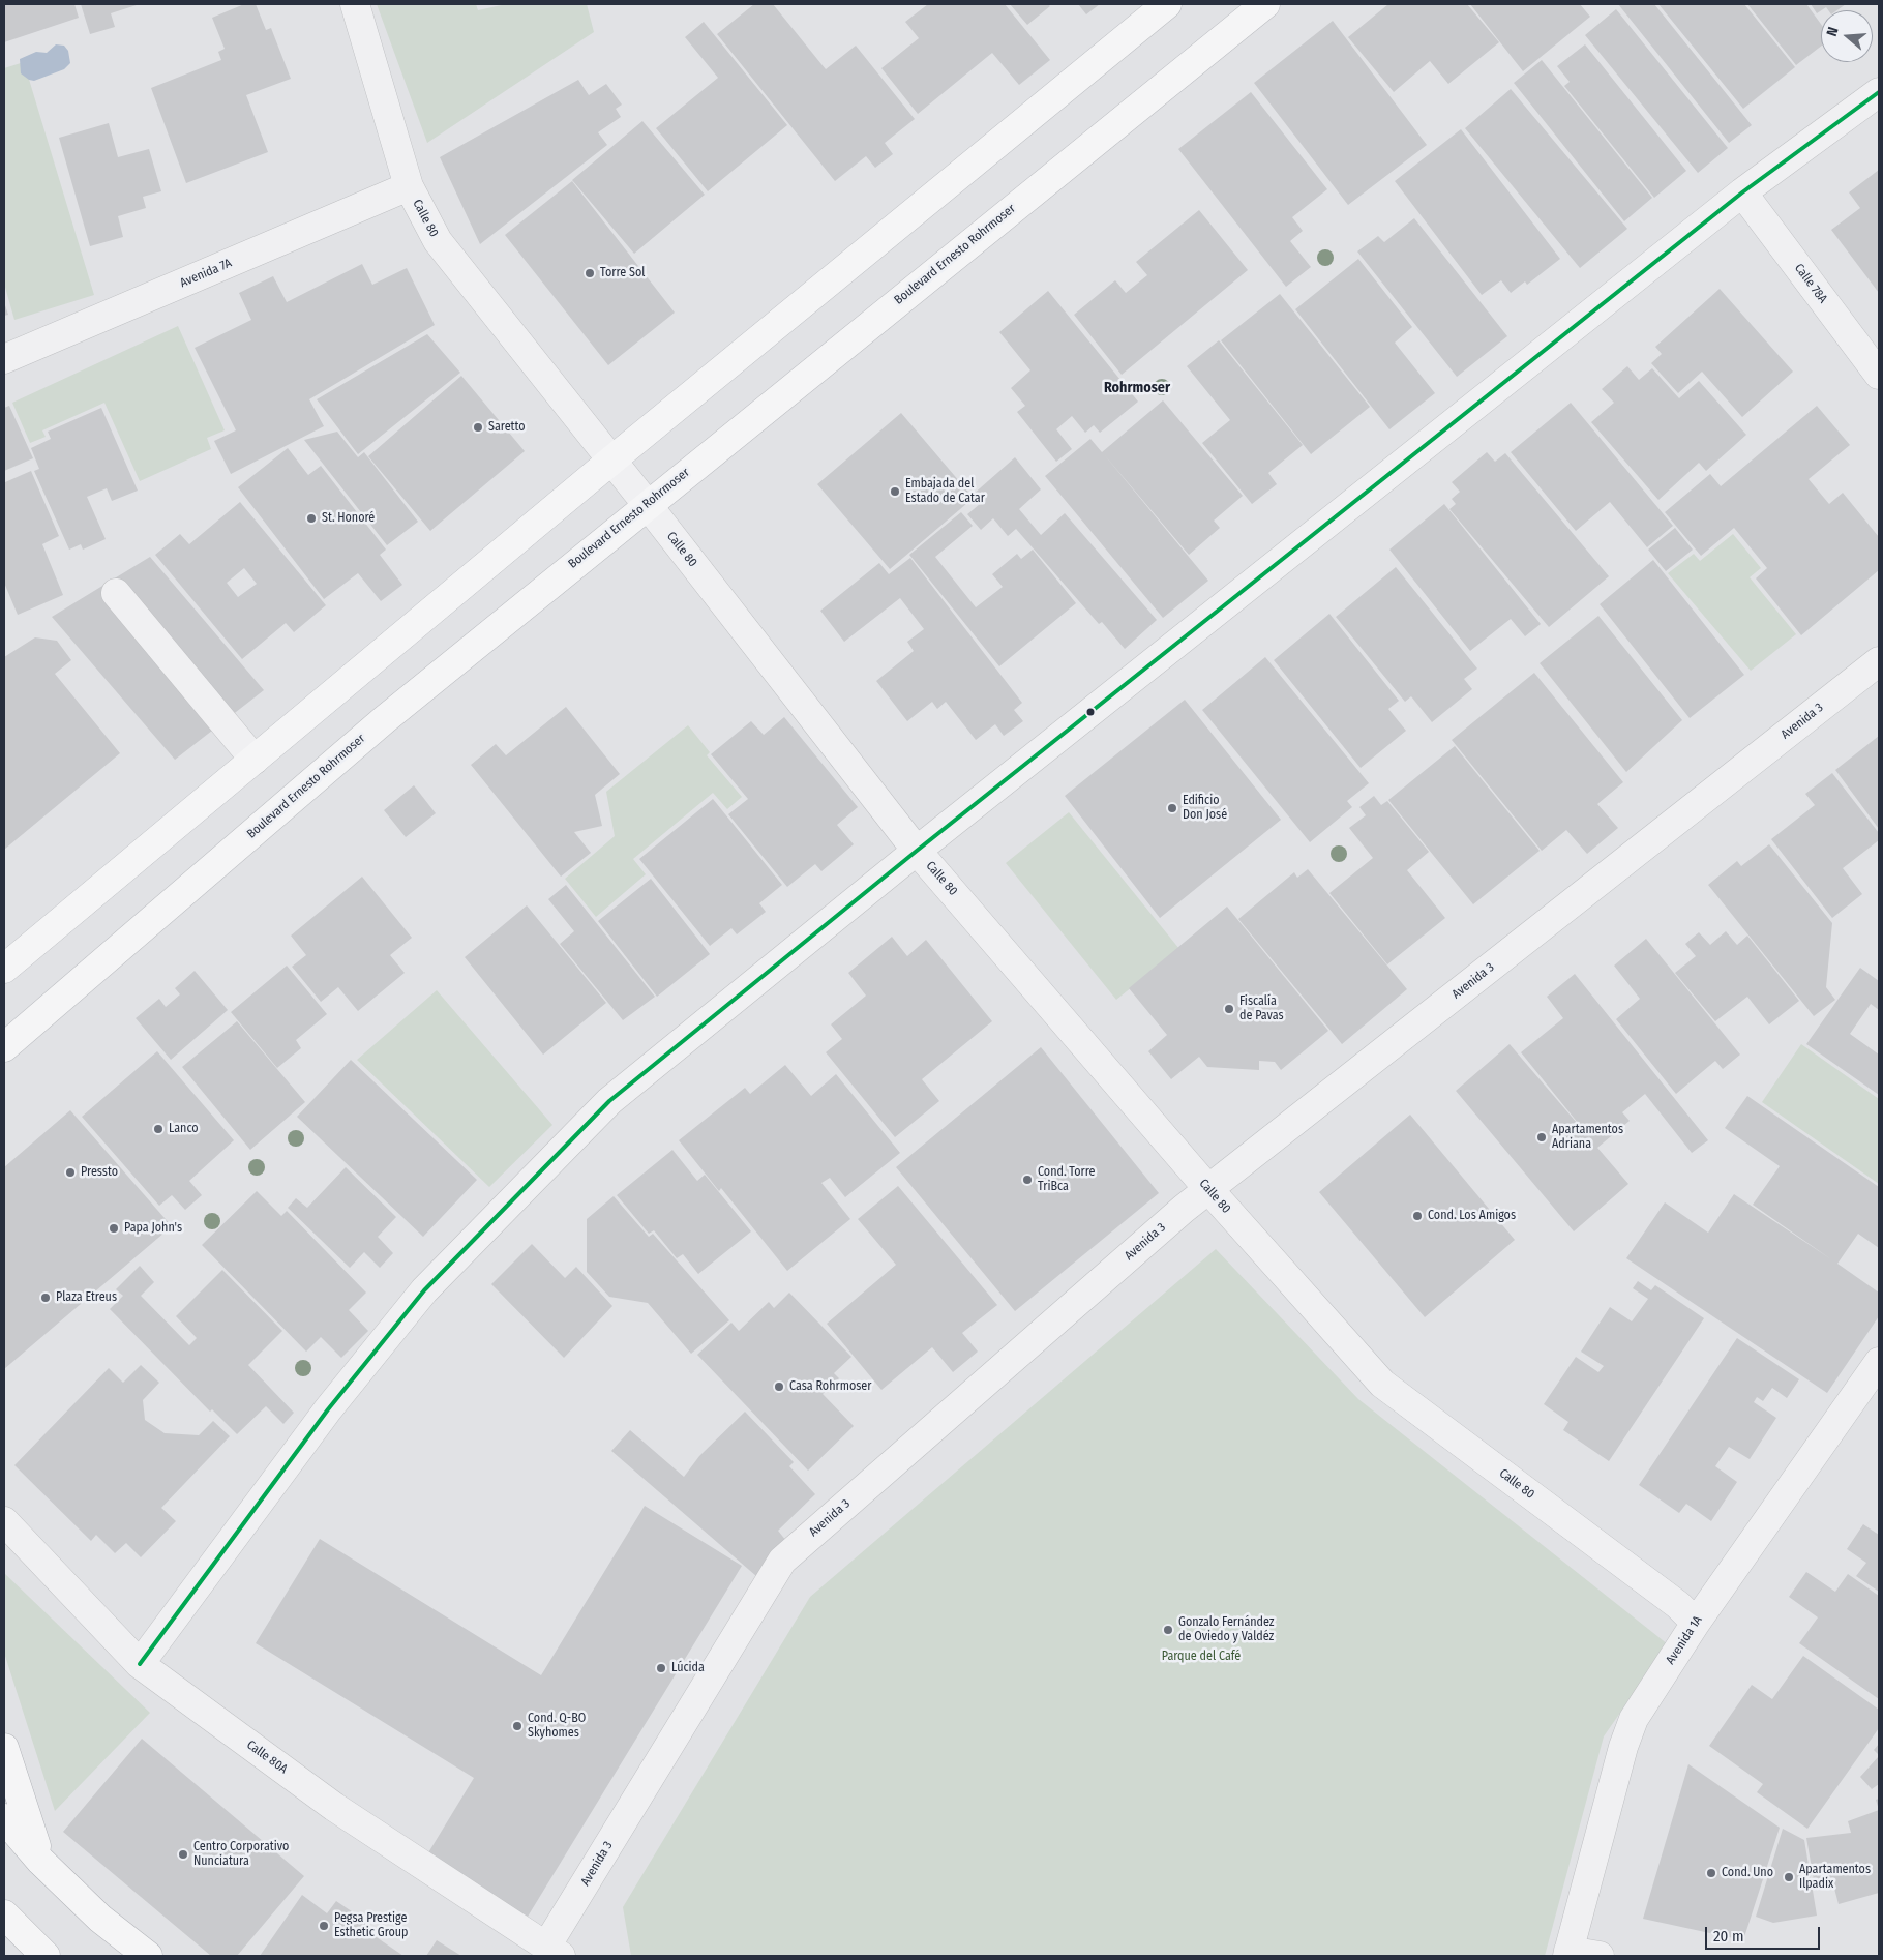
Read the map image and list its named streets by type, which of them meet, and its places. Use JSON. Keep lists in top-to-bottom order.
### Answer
{
  "streets": {
    "main road": ["Boulevard Ernesto Rohrmoser"],
    "street": [
      "Calle 80",
      "Avenida 7A",
      "Calle 78A",
      "Avenida 3",
      "Avenida 1A",
      "Calle 80A"
    ]
  },
  "crossings": [
    ["Calle 80", "Boulevard Ernesto Rohrmoser"],
    ["Calle 80", "Avenida 7A"],
    ["Calle 80", "Avenida 3"],
    ["Calle 80", "Avenida 1A"],
    ["Avenida 3", "Calle 80A"]
  ],
  "districts": ["Rohrmoser"],
  "parks": ["Parque del Café"],
  "places": [
    "Torre Sol",
    "Saretto",
    "Embajada del Estado de Catar",
    "St. Honoré",
    "Edificio Don José",
    "Fiscalía de Pavas",
    "Lanco",
    "Apartamentos Adriana",
    "Pressto",
    "Cond. Torre TriBca",
    "Cond. Los Amigos",
    "Papa John's",
    "Plaza Etreus",
    "Casa Rohrmoser",
    "Gonzalo Fernández de Oviedo y Valdéz",
    "Lúcida",
    "Cond. Q-BO Skyhomes",
    "Centro Corporativo Nunciatura",
    "Cond. Uno",
    "Apartamentos Ilpadix",
    "Pegsa Prestige Esthetic Group"
  ],
  "scale_bar": "20 m",
  "north": "left"
}
